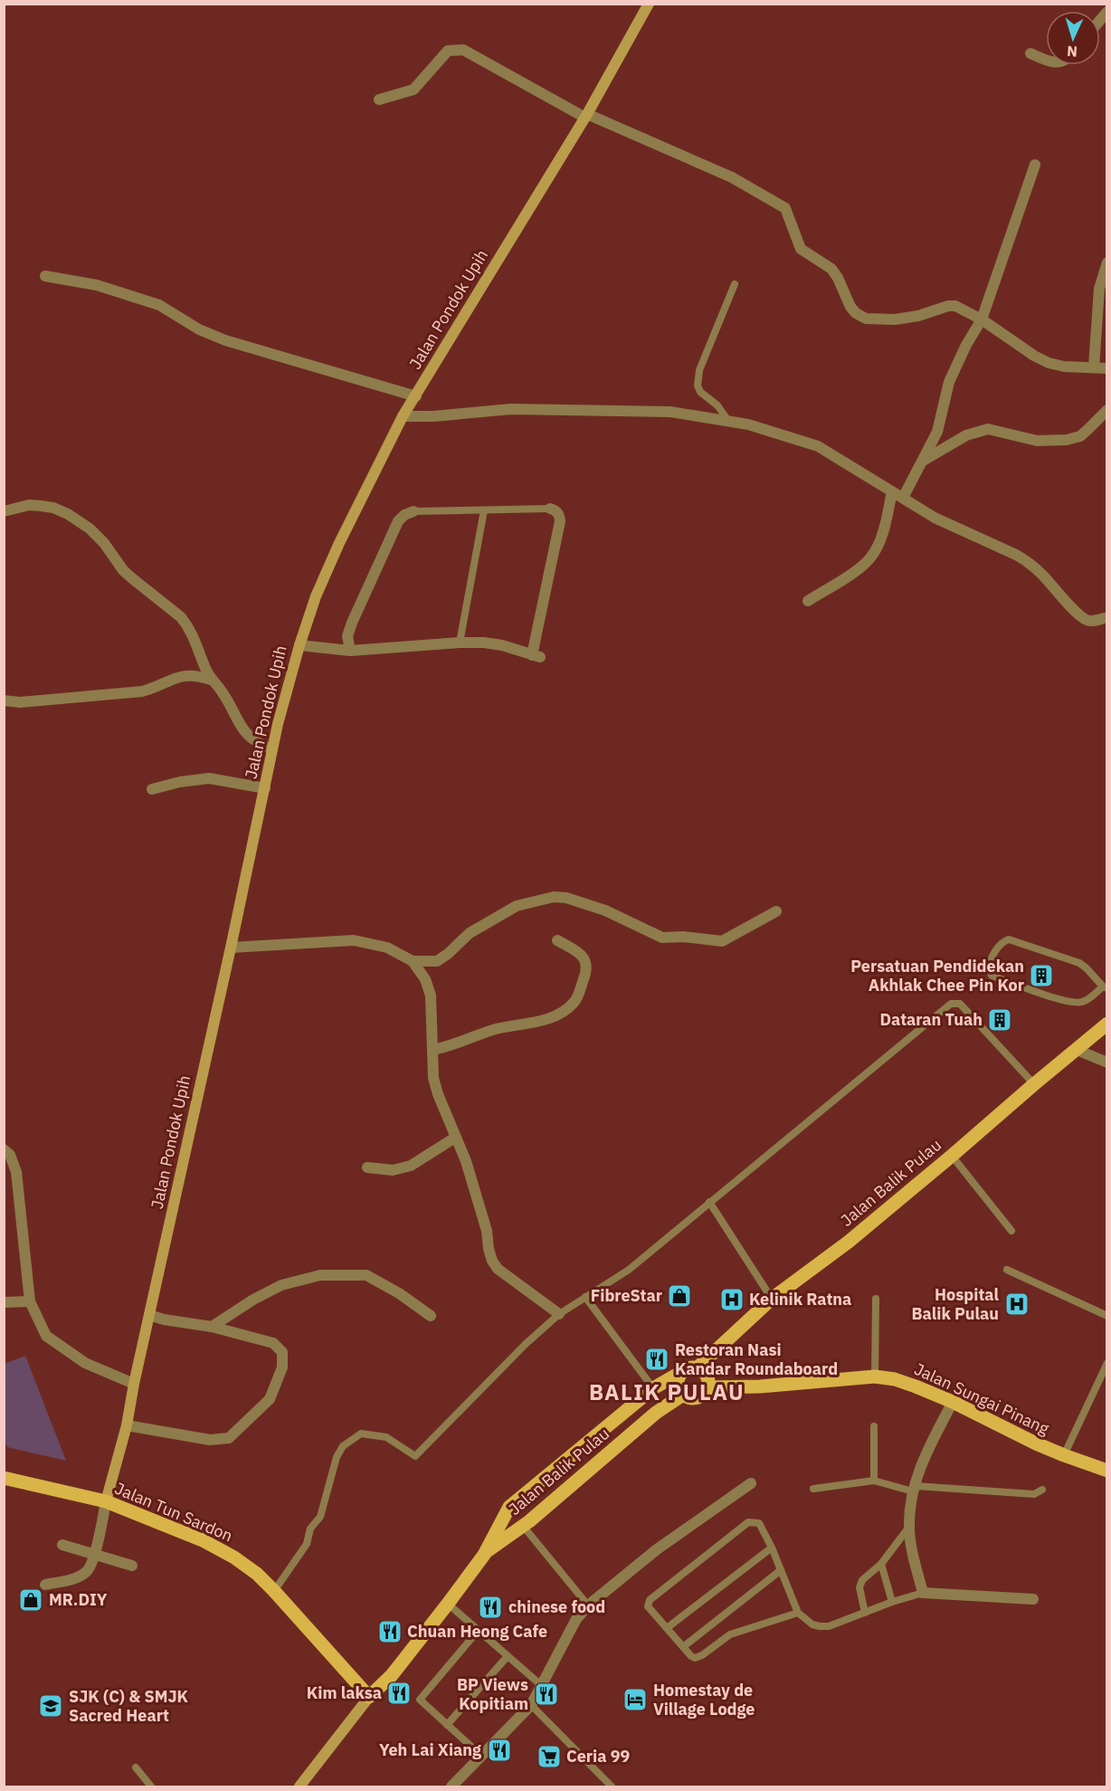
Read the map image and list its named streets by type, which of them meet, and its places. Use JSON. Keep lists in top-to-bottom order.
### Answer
{
  "streets": {
    "main road": [
      "Jalan Pondok Upih",
      "Jalan Balik Pulau",
      "Jalan Sungai Pinang",
      "Jalan Tun Sardon"
    ]
  },
  "crossings": [
    ["Jalan Pondok Upih", "Jalan Tun Sardon"],
    ["Jalan Balik Pulau", "Jalan Sungai Pinang"],
    ["Jalan Balik Pulau", "Jalan Tun Sardon"]
  ],
  "districts": ["BALIK PULAU"],
  "places": {
    "building": ["Persatuan Pendidekan Akhlak Chee Pin Kor", "Dataran Tuah"],
    "shop": ["FibreStar", "MR.DIY"],
    "hospital": ["Kelinik Ratna", "Hospital Balik Pulau"],
    "restaurant": [
      "Restoran Nasi Kandar Roundaboard",
      "chinese food",
      "Chuan Heong Cafe",
      "Kim laksa",
      "BP Views Kopitiam",
      "Yeh Lai Xiang"
    ],
    "hotel": ["Homestay de Village Lodge"],
    "school or university": ["SJK (C) & SMJK Sacred Heart"],
    "supermarket": ["Ceria 99"]
  },
  "north": "bottom"
}
